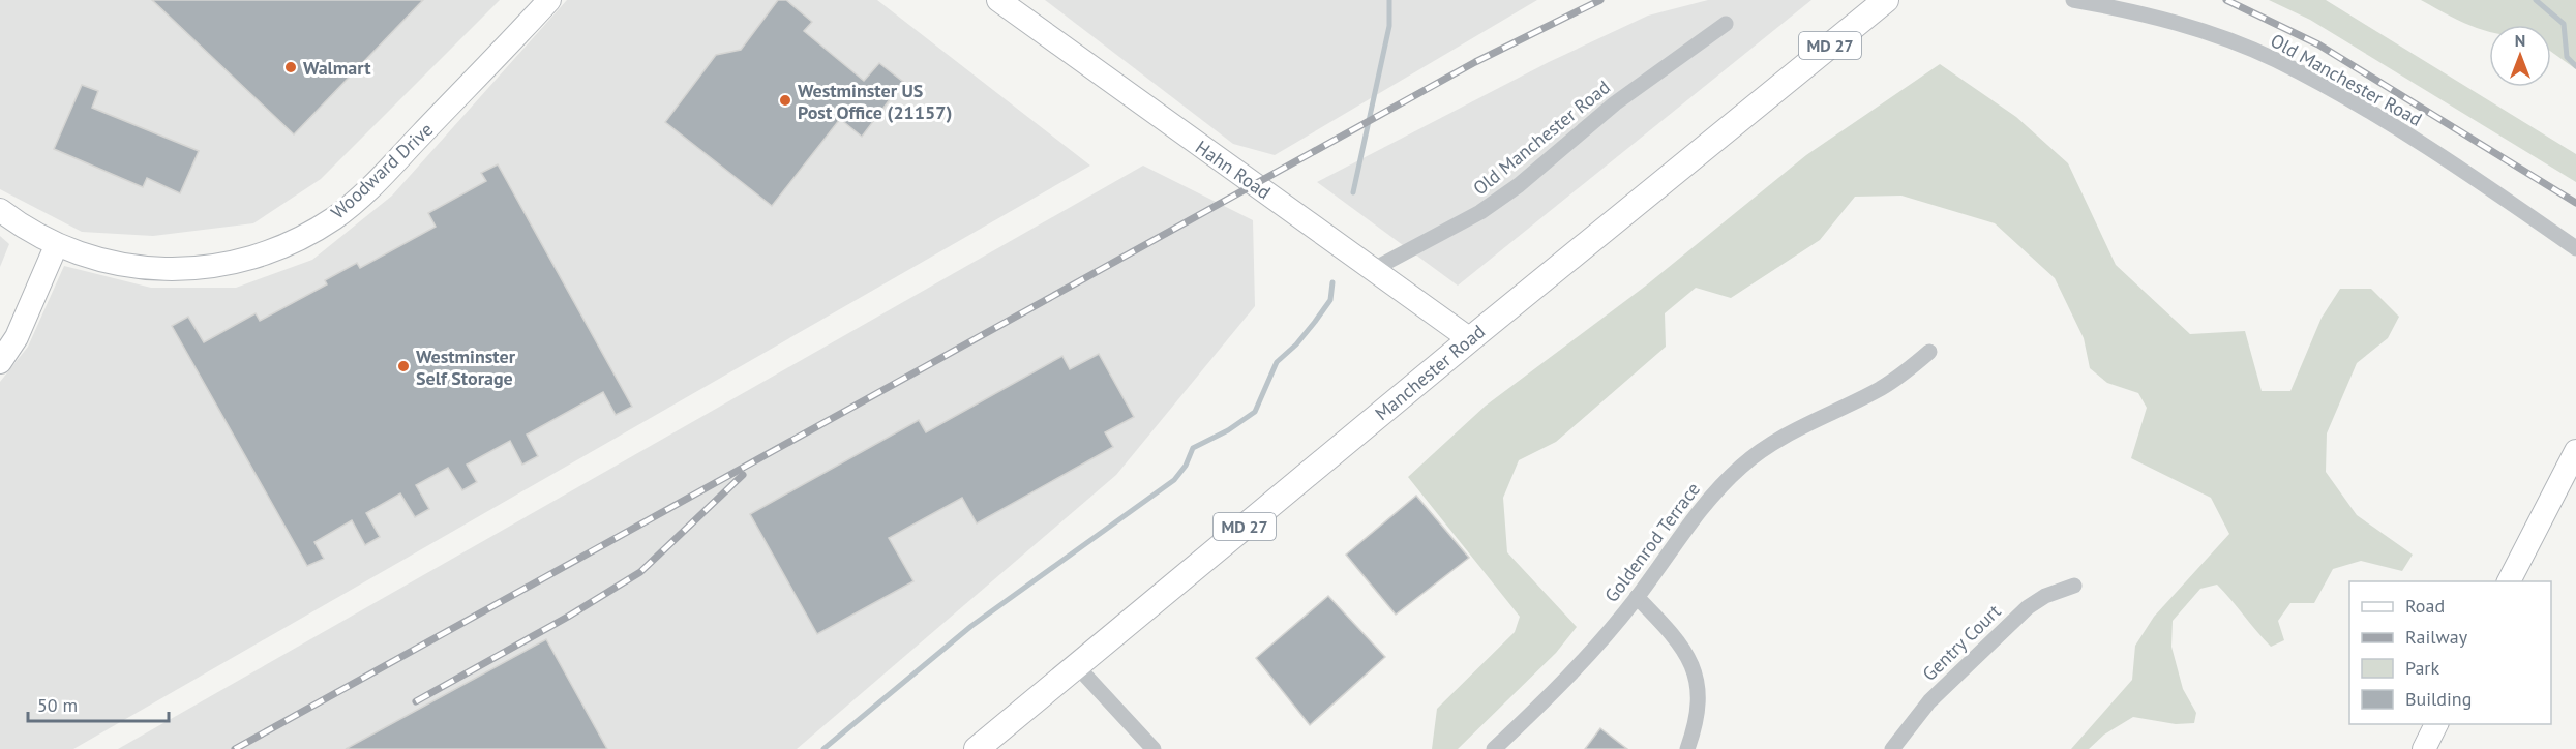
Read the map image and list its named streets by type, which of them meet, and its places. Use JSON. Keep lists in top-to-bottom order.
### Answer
{
  "streets": {
    "main road": ["MD 27", "Manchester Road"],
    "street": [
      "Old Manchester Road",
      "Hahn Road",
      "Woodward Drive",
      "Goldenrod Terrace",
      "Gentry Court"
    ]
  },
  "crossings": [
    ["Old Manchester Road", "Hahn Road"],
    ["Hahn Road", "Manchester Road"]
  ],
  "places": ["Walmart", "Westminster US Post Office (21157)", "Westminster Self Storage"],
  "legend": [
    "Road",
    "Railway",
    "Park",
    "Building"
  ],
  "scale_bar": "50 m",
  "north": "top"
}
